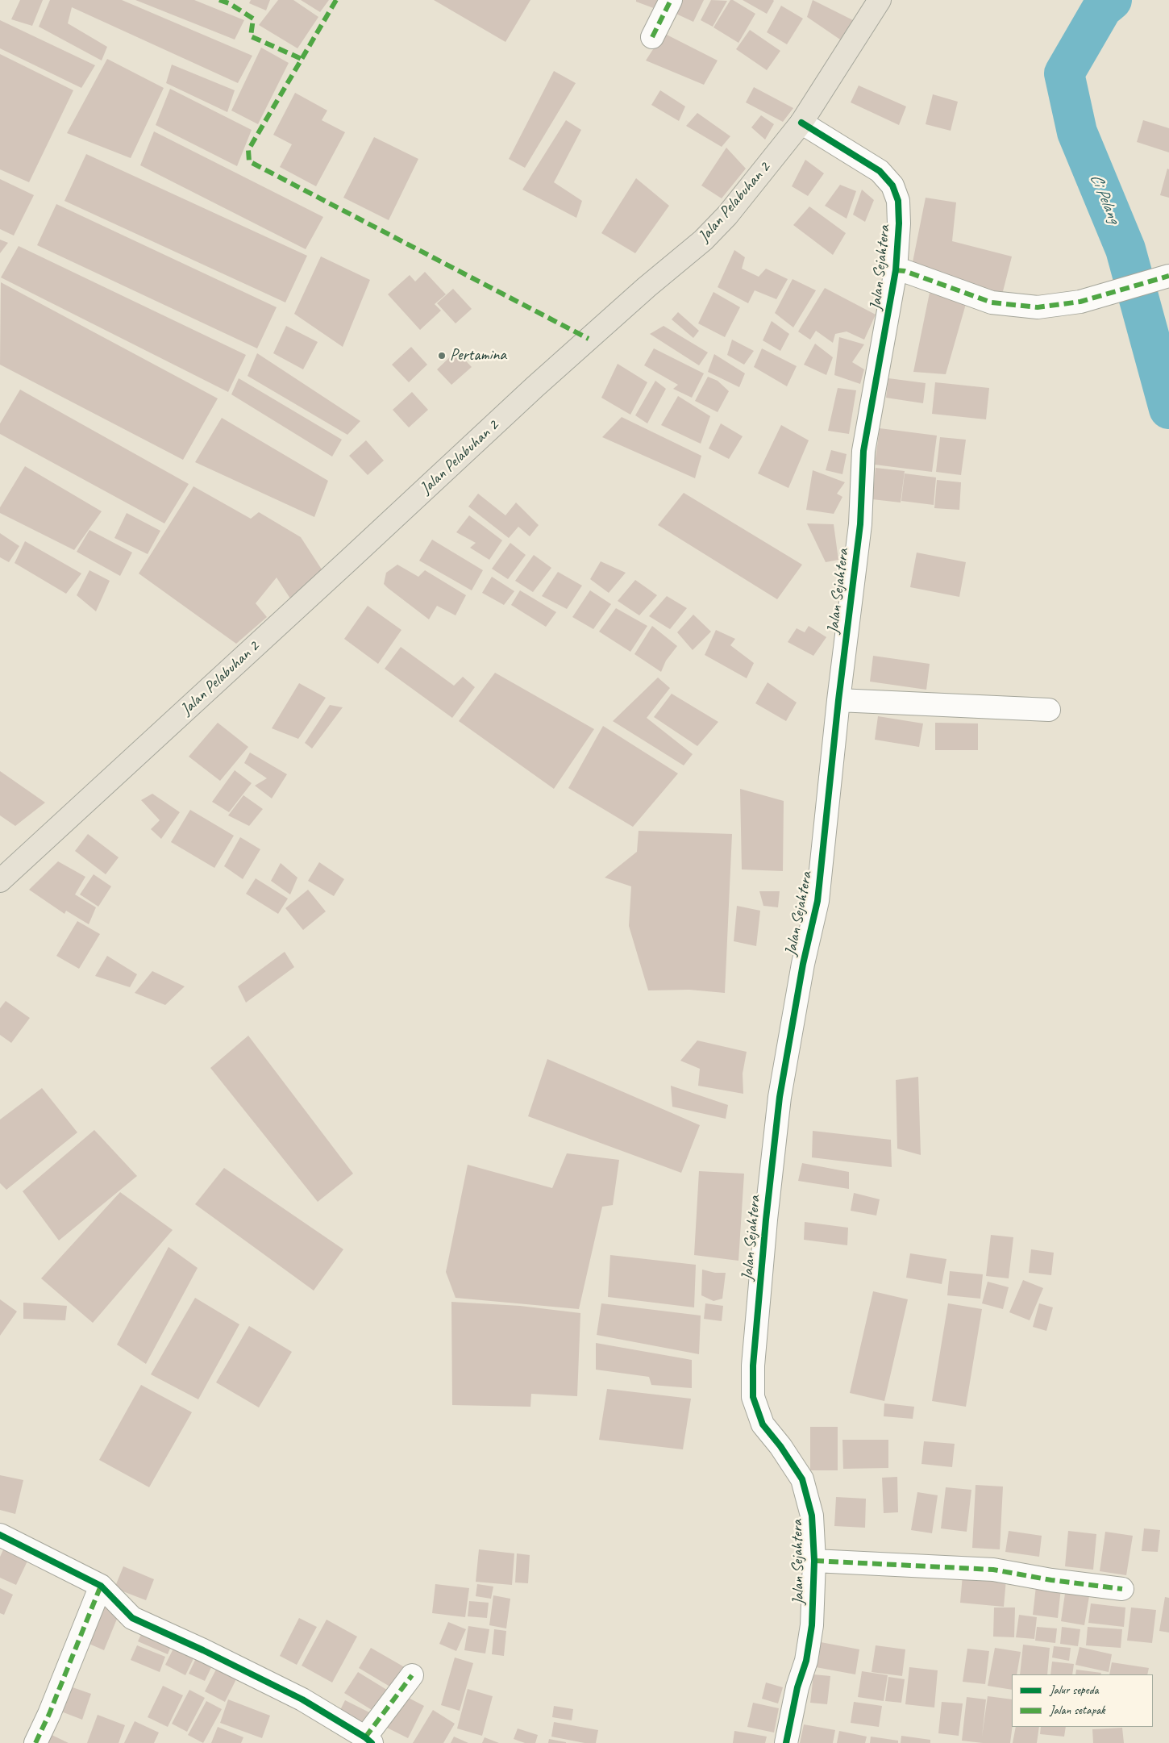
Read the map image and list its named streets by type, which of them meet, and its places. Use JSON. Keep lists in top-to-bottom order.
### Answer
{
  "streets": {
    "main road": ["Jalan Pelabuhan 2"],
    "street": ["Jalan Sejahtera"]
  },
  "crossings": [
    ["Jalan Pelabuhan 2", "Jalan Sejahtera"]
  ],
  "water": ["Ci Pelang"],
  "places": ["Pertamina"],
  "legend": ["Jalur sepeda", "Jalan setapak"]
}
